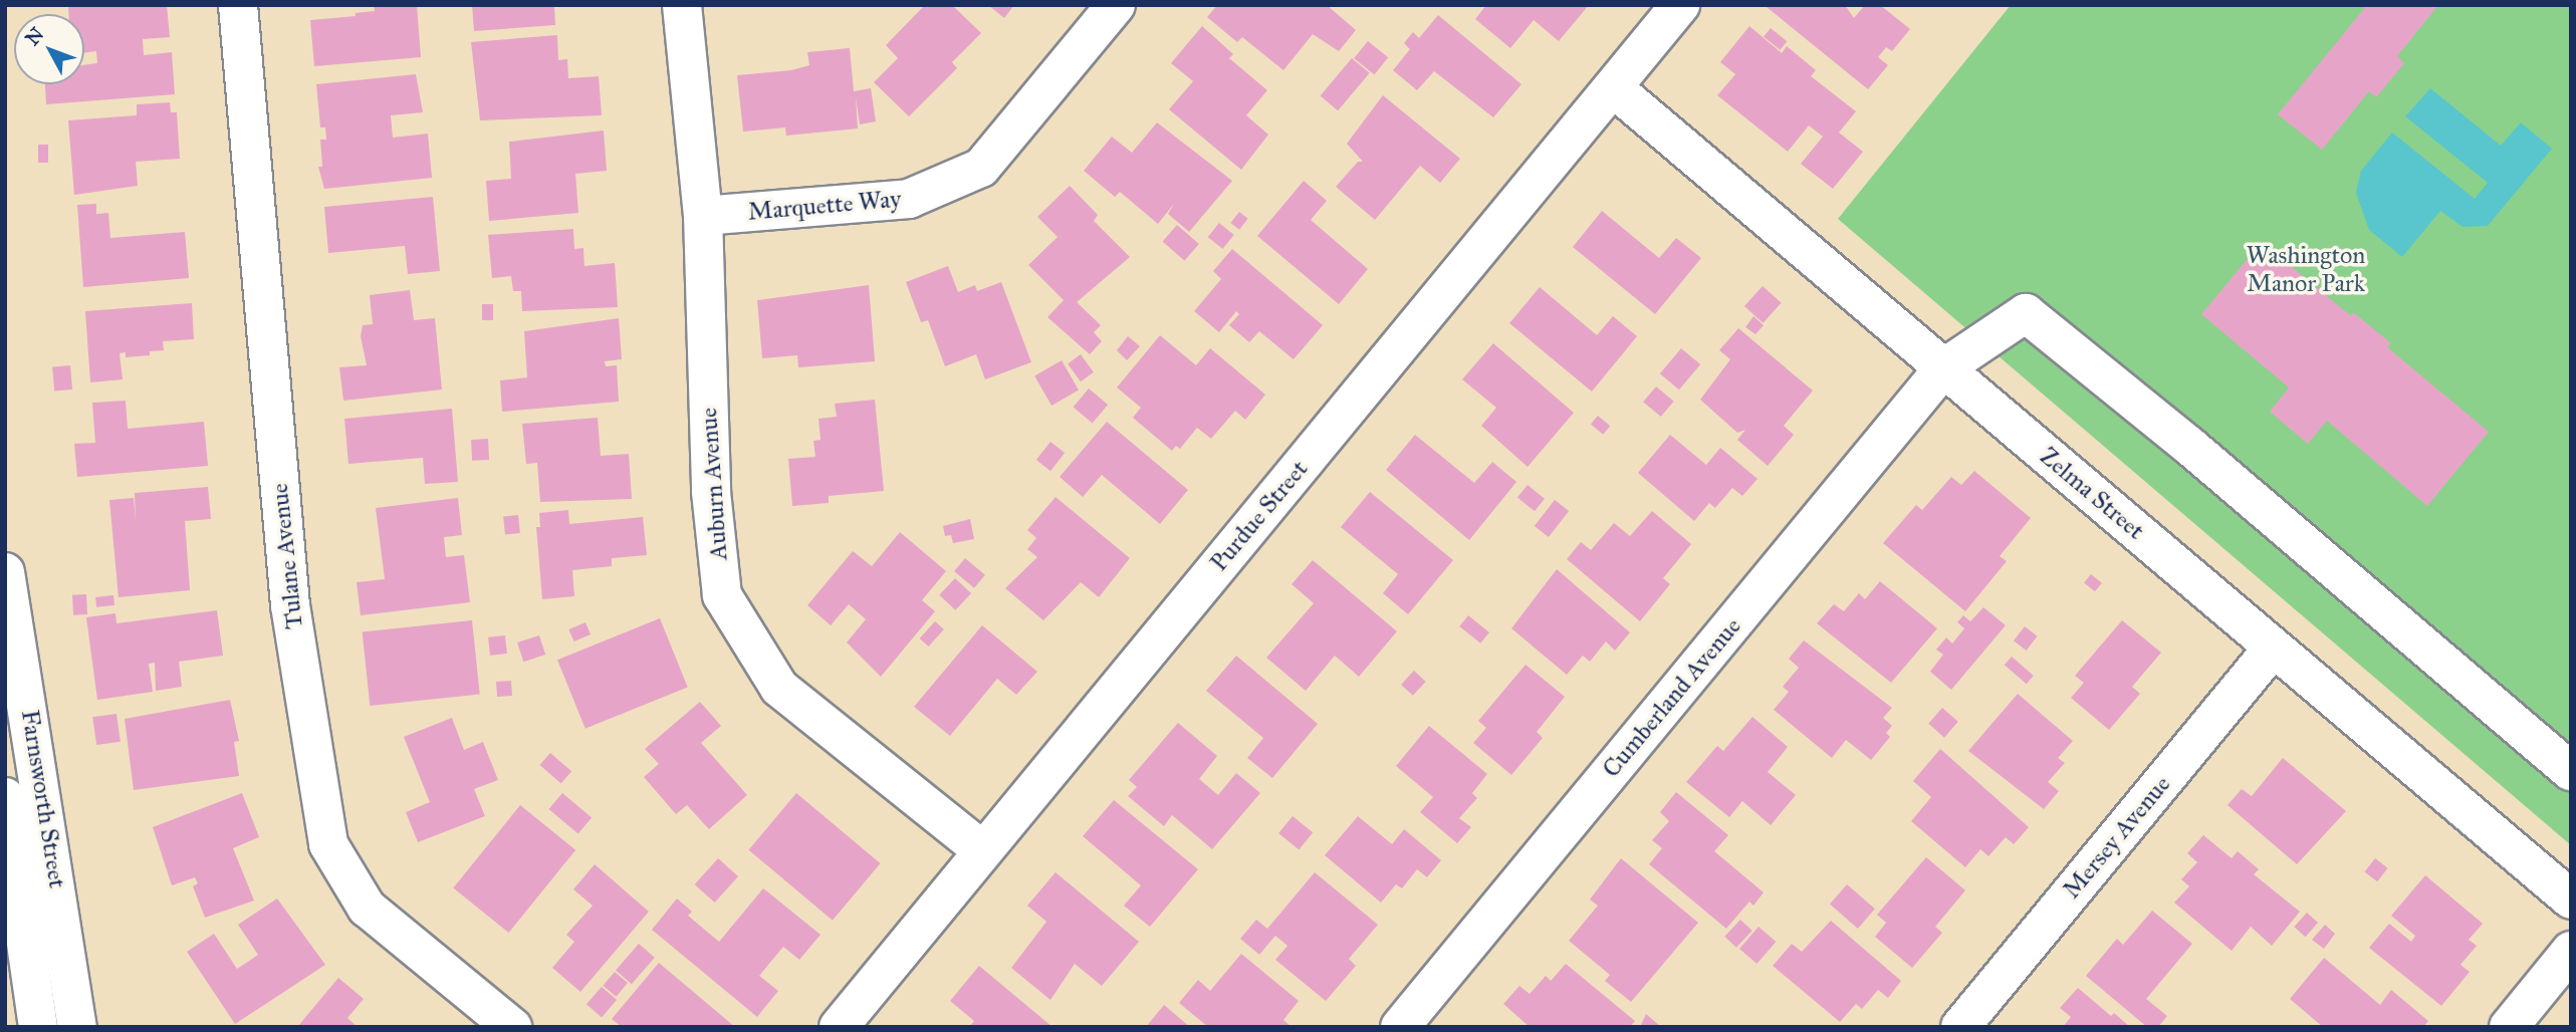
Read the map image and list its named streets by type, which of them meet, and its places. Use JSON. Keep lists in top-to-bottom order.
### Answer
{
  "streets": {
    "street": [
      "Marquette Way",
      "Auburn Avenue",
      "Zelma Street",
      "Purdue Street",
      "Tulane Avenue",
      "Cumberland Avenue",
      "Farnsworth Street",
      "Mersey Avenue"
    ]
  },
  "crossings": [
    ["Marquette Way", "Auburn Avenue"],
    ["Auburn Avenue", "Purdue Street"],
    ["Zelma Street", "Purdue Street"],
    ["Zelma Street", "Cumberland Avenue"],
    ["Zelma Street", "Mersey Avenue"]
  ],
  "parks": ["Washington Manor Park"],
  "north": "top left"
}
